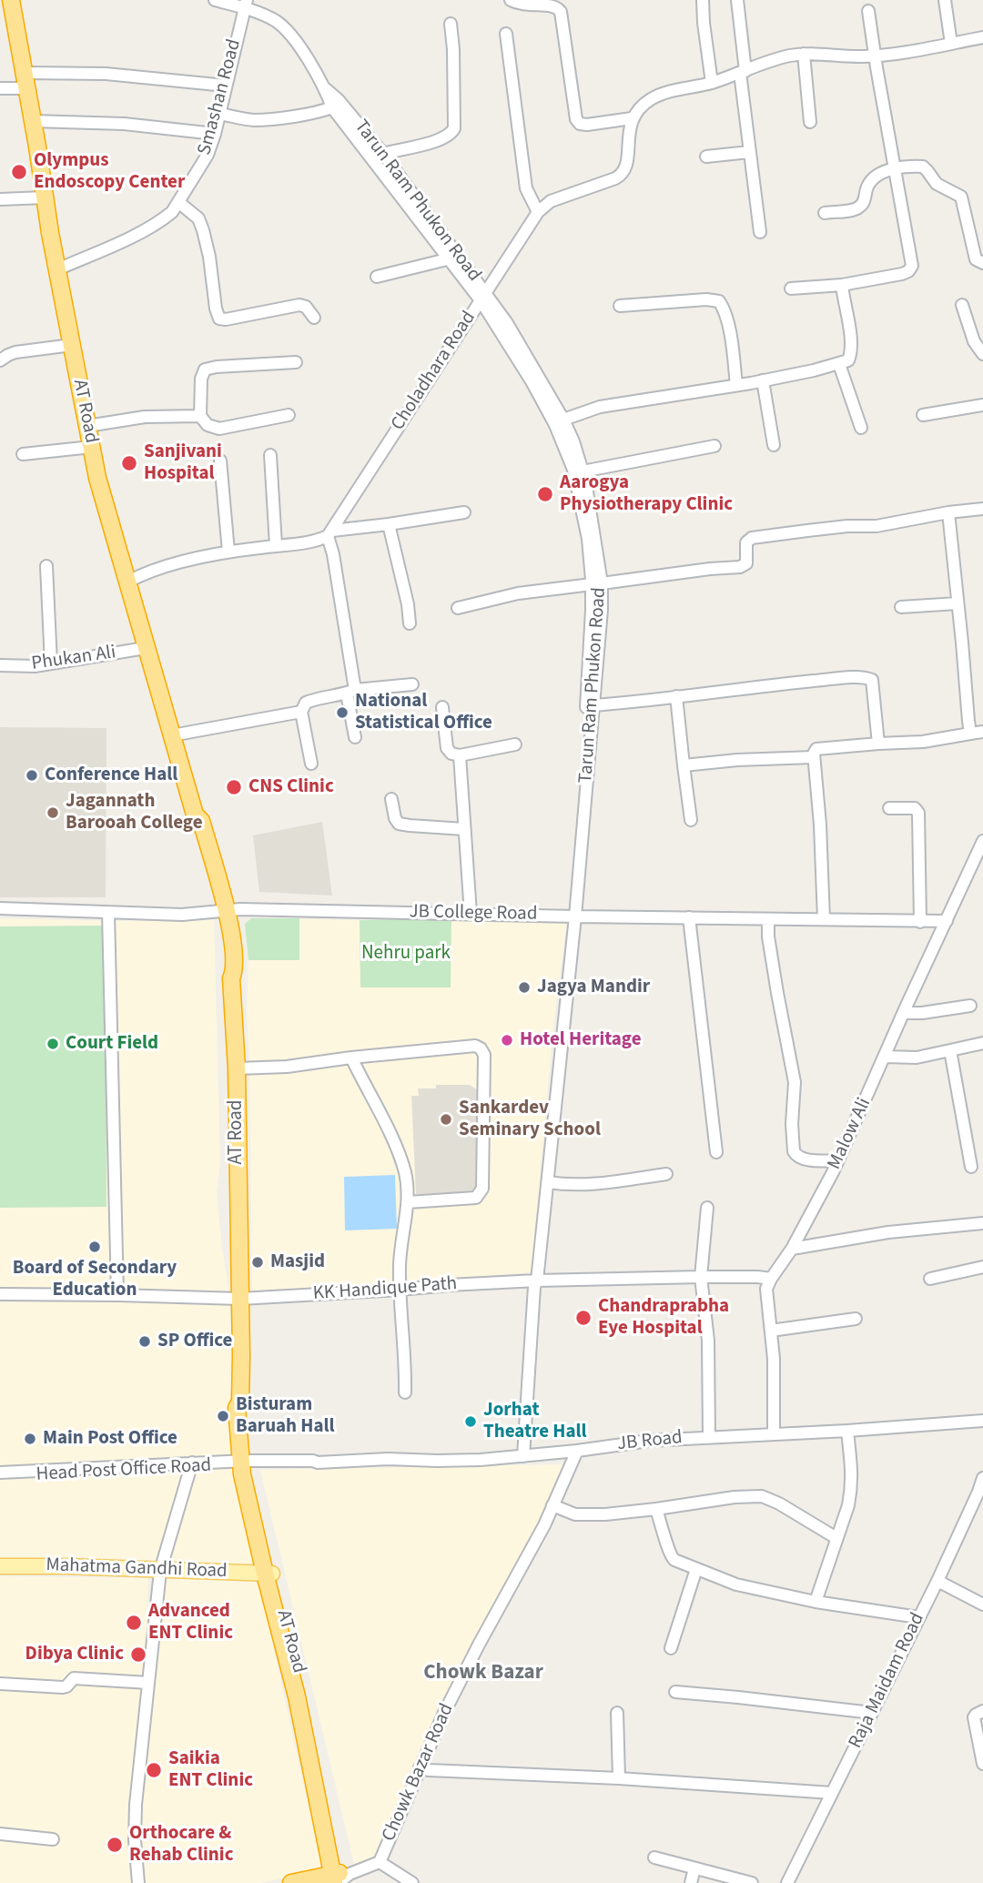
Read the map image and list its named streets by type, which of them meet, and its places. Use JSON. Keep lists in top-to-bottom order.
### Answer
{
  "streets": {
    "highway": ["AT Road"],
    "main road": ["Mahatma Gandhi Road"],
    "street": [
      "Smashan Road",
      "Tarun Ram Phukon Road",
      "Choladhara Road",
      "Phukan Ali",
      "JB College Road",
      "Malow Ali",
      "KK Handique Path",
      "JB Road",
      "Head Post Office Road",
      "Raja Maidam Road",
      "Chowk Bazar Road"
    ]
  },
  "crossings": [
    ["Smashan Road", "Tarun Ram Phukon Road"],
    ["Smashan Road", "AT Road"],
    ["Tarun Ram Phukon Road", "Choladhara Road"],
    ["Tarun Ram Phukon Road", "JB College Road"],
    ["Tarun Ram Phukon Road", "KK Handique Path"],
    ["Tarun Ram Phukon Road", "JB Road"],
    ["AT Road", "Phukan Ali"],
    ["AT Road", "JB College Road"],
    ["AT Road", "KK Handique Path"],
    ["AT Road", "JB Road"],
    ["AT Road", "Head Post Office Road"],
    ["AT Road", "Mahatma Gandhi Road"],
    ["AT Road", "Chowk Bazar Road"],
    ["JB College Road", "Malow Ali"],
    ["Malow Ali", "KK Handique Path"],
    ["JB Road", "Head Post Office Road"],
    ["JB Road", "Chowk Bazar Road"]
  ],
  "districts": ["Chowk Bazar"],
  "parks": ["Nehru park"],
  "places": [
    "Olympus Endoscopy Center",
    "Sanjivani Hospital",
    "Aarogya Physiotherapy Clinic",
    "National Statistical Office",
    "Conference Hall",
    "CNS Clinic",
    "Jagannath Barooah College",
    "Jagya Mandir",
    "Hotel Heritage",
    "Court Field",
    "Sankardev Seminary School",
    "Board of Secondary Education",
    "Masjid",
    "Chandraprabha Eye Hospital",
    "SP Office",
    "Bisturam Baruah Hall",
    "Jorhat Theatre Hall",
    "Main Post Office",
    "Advanced ENT Clinic",
    "Dibya Clinic",
    "Saikia ENT Clinic",
    "Orthocare & Rehab Clinic"
  ]
}
